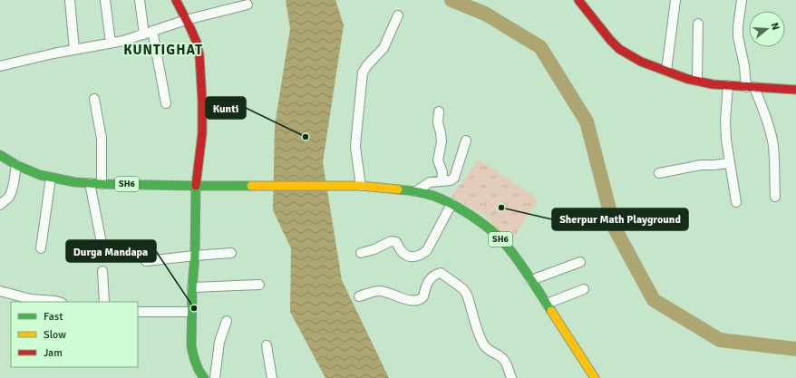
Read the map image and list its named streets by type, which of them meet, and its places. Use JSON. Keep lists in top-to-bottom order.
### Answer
{
  "streets": {
    "main road": ["SH6"]
  },
  "districts": ["KUNTIGHAT"],
  "places": ["Kunti", "Sherpur Math Playground", "Durga Mandapa"],
  "legend": ["Fast", "Slow", "Jam"],
  "north": "right"
}
